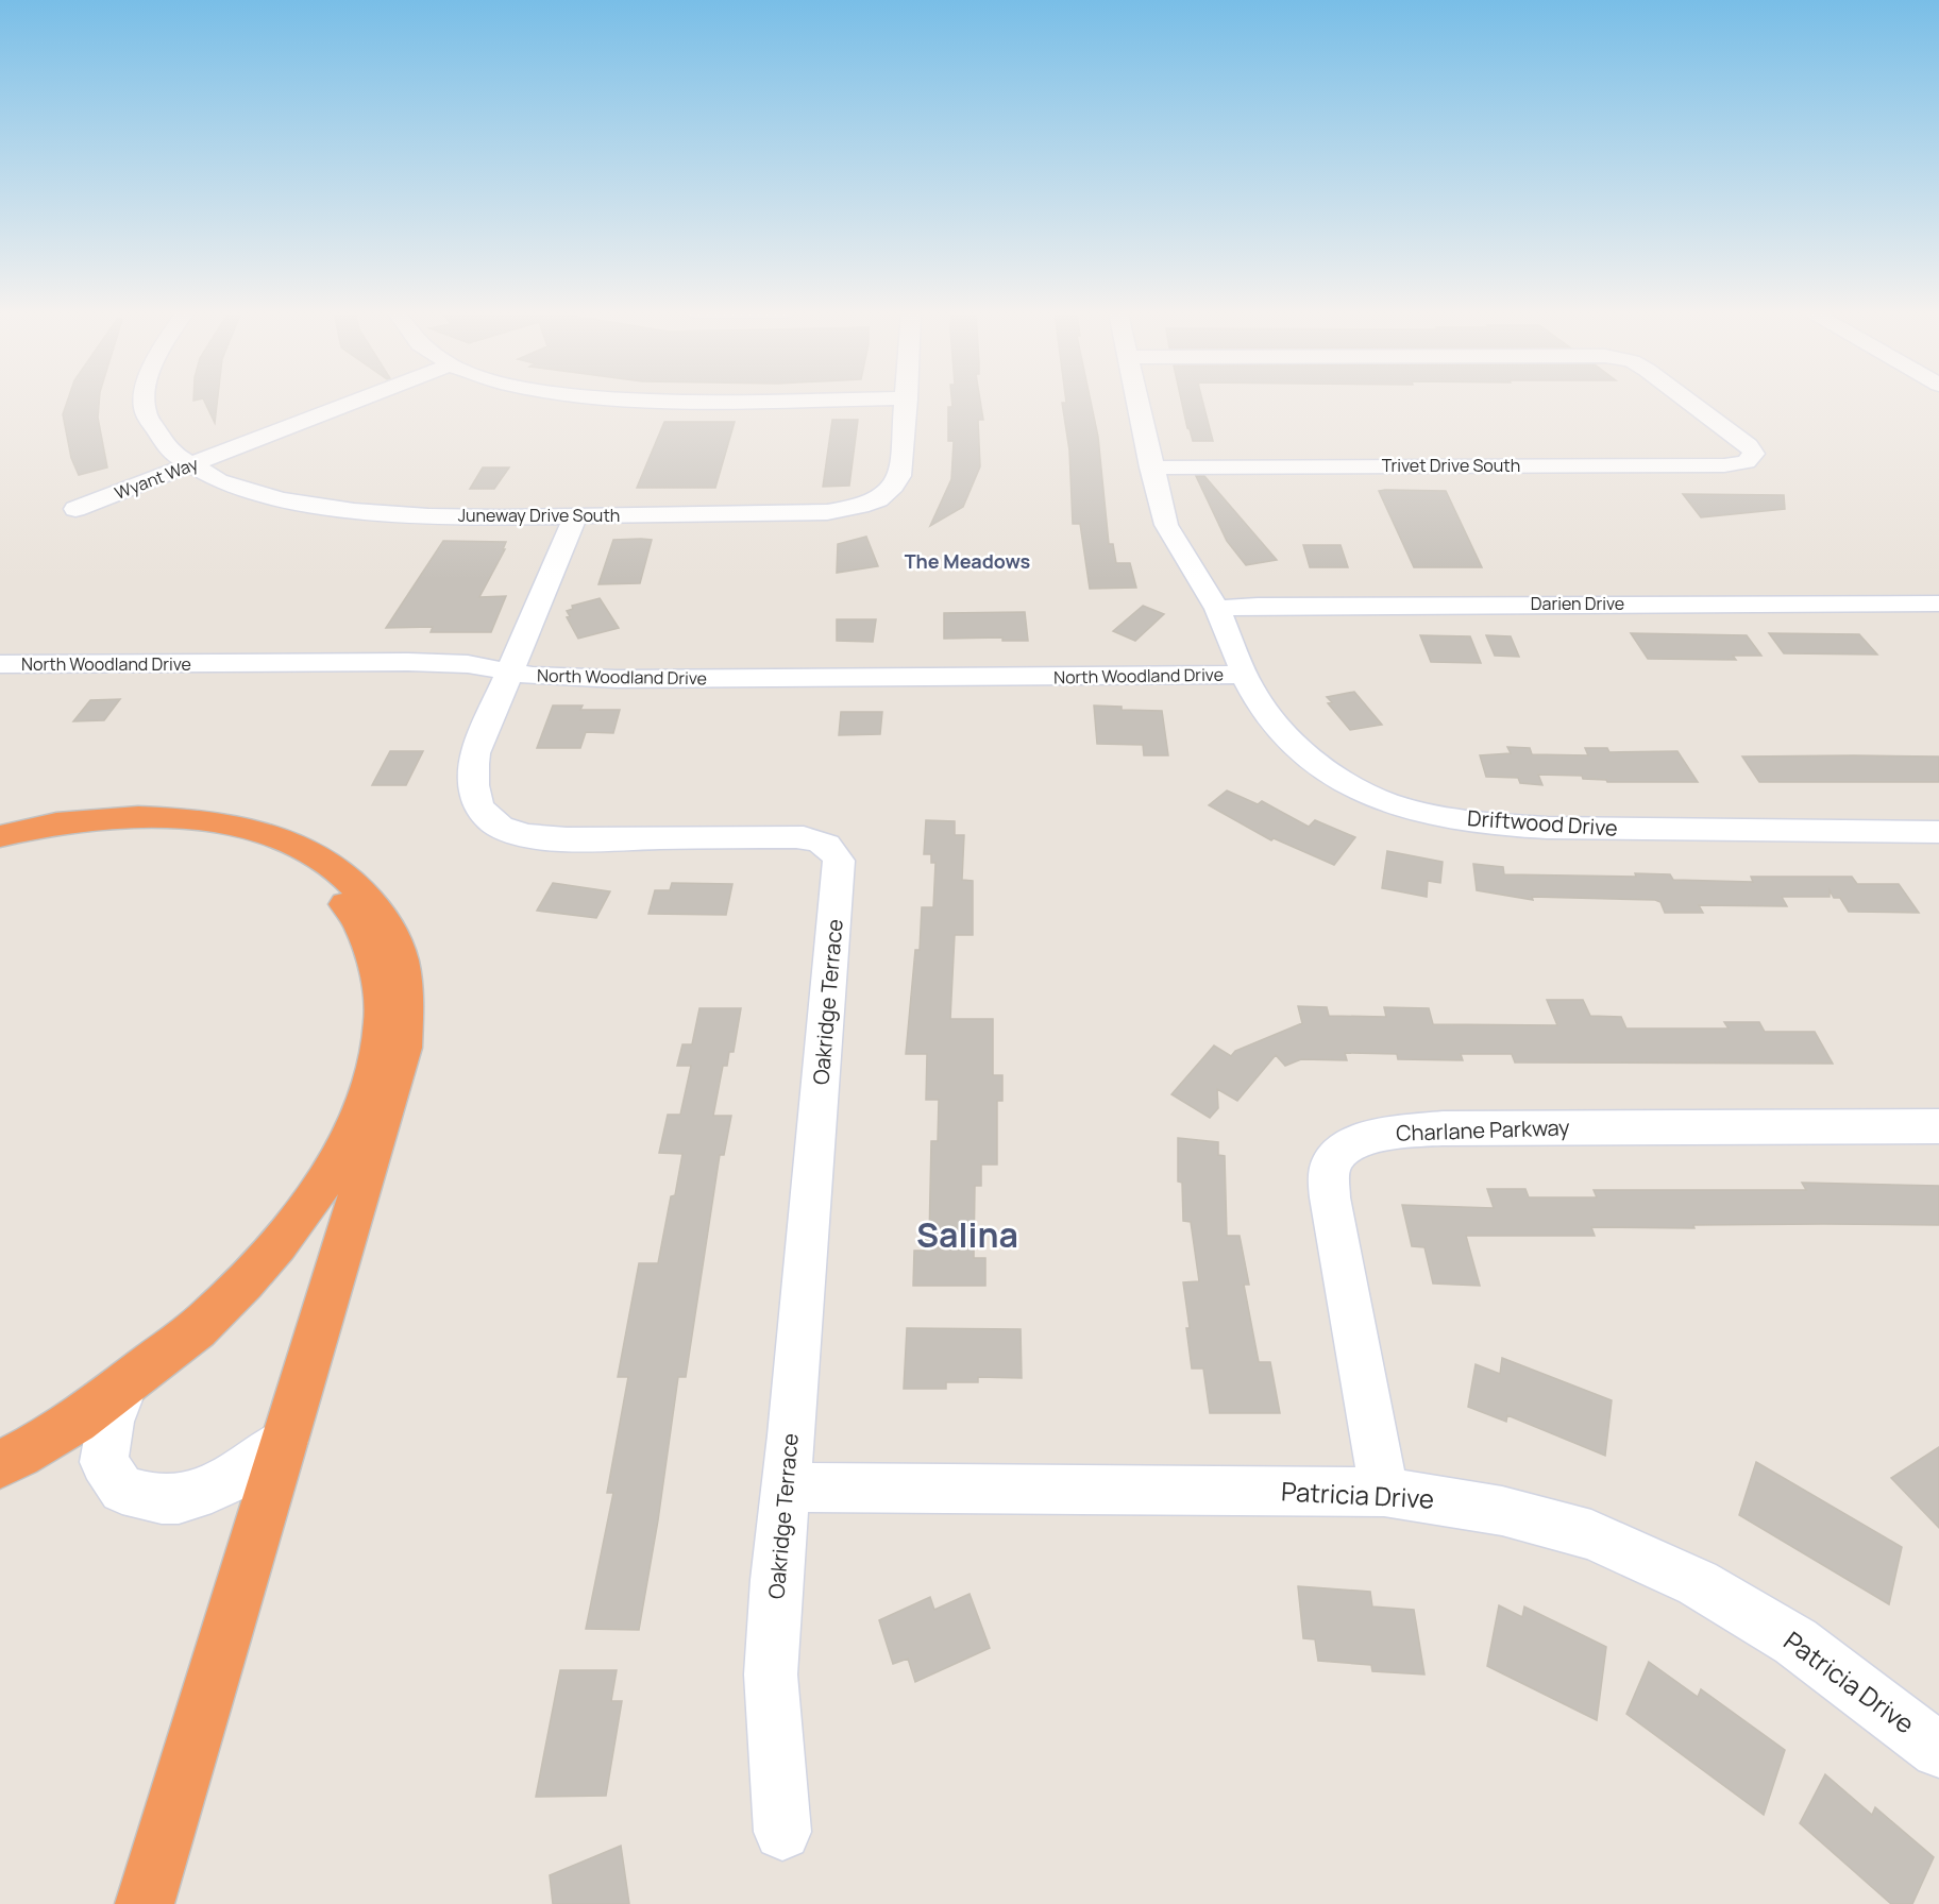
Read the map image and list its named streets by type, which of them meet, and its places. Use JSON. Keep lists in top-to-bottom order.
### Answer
{
  "streets": {
    "street": [
      "Trivet Drive South",
      "Wyant Way",
      "Juneway Drive South",
      "Darien Drive",
      "North Woodland Drive",
      "Driftwood Drive",
      "Oakridge Terrace",
      "Charlane Parkway",
      "Patricia Drive"
    ]
  },
  "crossings": [
    ["Trivet Drive South", "Driftwood Drive"],
    ["Wyant Way", "Juneway Drive South"],
    ["Juneway Drive South", "Oakridge Terrace"],
    ["Darien Drive", "Driftwood Drive"],
    ["North Woodland Drive", "Driftwood Drive"],
    ["North Woodland Drive", "Oakridge Terrace"],
    ["Oakridge Terrace", "Patricia Drive"],
    ["Charlane Parkway", "Patricia Drive"]
  ],
  "districts": ["The Meadows", "Salina"]
}
